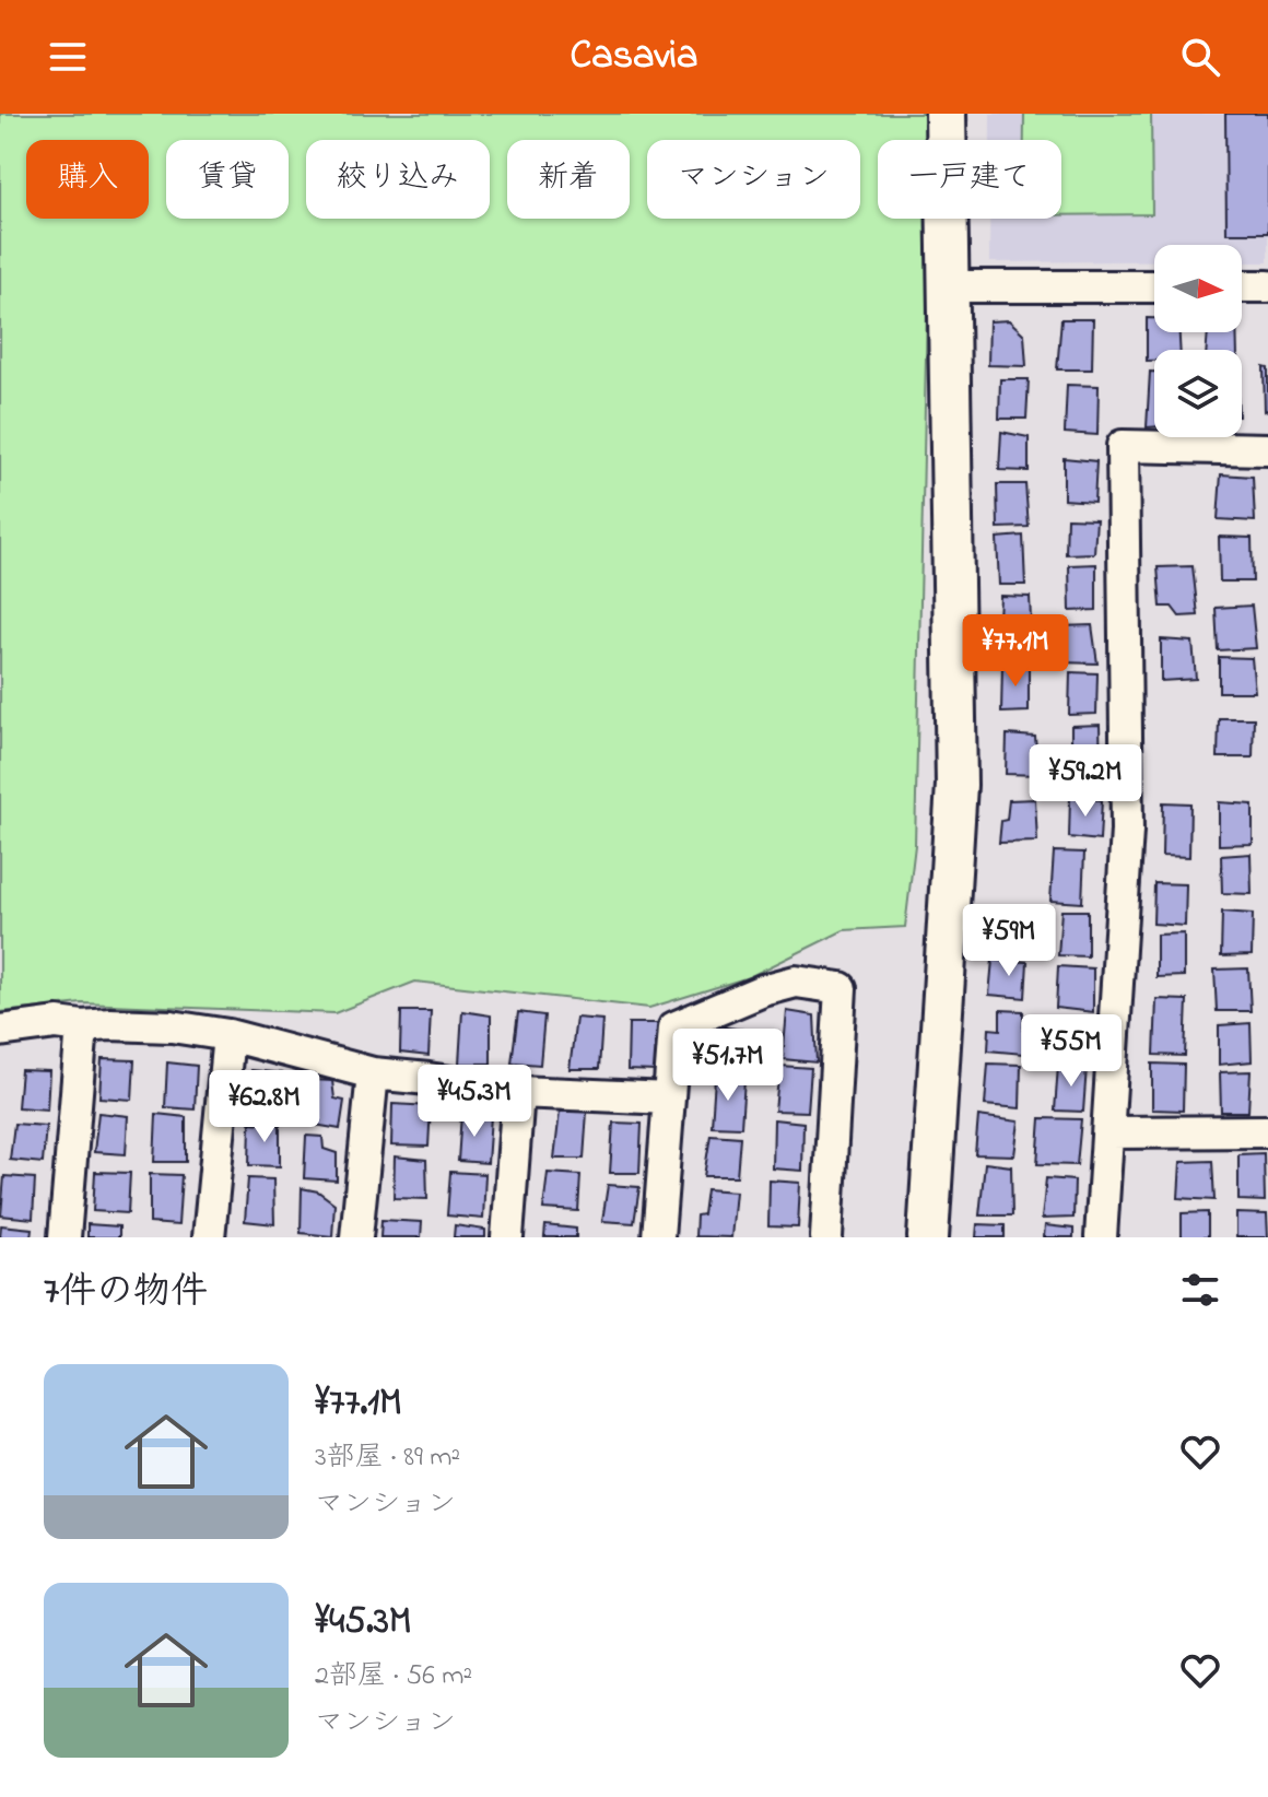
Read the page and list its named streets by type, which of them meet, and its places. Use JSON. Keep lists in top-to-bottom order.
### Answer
{
  "north": "right",
  "page": {
    "header": "Casavia",
    "chip": [
      "購入",
      "賃貸",
      "絞り込み",
      "新着",
      "マンション",
      "一戸建て"
    ],
    "price": [
      "¥77.1M",
      "¥59.2M",
      "¥59M",
      "¥55M",
      "¥51.7M",
      "¥45.3M",
      "¥62.8M"
    ],
    "heading": "7件の物件",
    "list": [
      {
        "name": "¥77.1M",
        "note": "3部屋 · 89 m² · マンション"
      },
      {
        "name": "¥45.3M",
        "note": "2部屋 · 56 m² · マンション"
      }
    ]
  }
}
